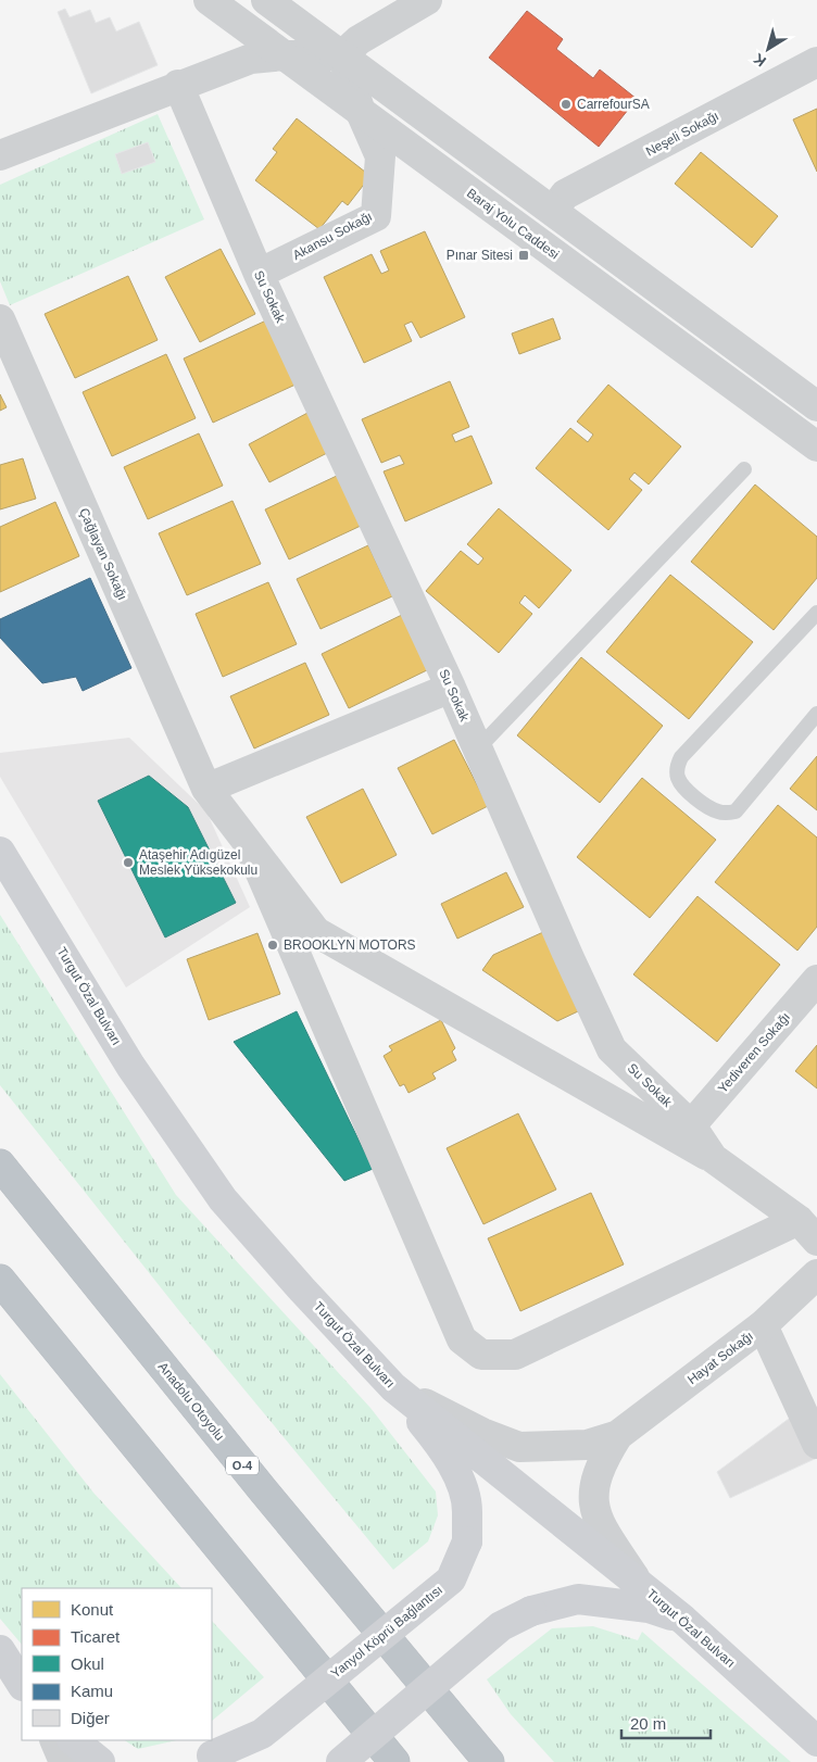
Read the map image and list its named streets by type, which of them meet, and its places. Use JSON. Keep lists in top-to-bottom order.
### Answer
{
  "streets": {
    "highway": ["Anadolu Otoyolu", "O-4"],
    "main road": ["Turgut Özal Bulvarı", "Yanyol Köprü Bağlantısı"],
    "street": [
      "Neşeli Sokağı",
      "Baraj Yolu Caddesi",
      "Akansu Sokağı",
      "Su Sokak",
      "Çağlayan Sokağı",
      "Yediveren Sokağı",
      "Hayat Sokağı"
    ]
  },
  "crossings": [
    ["Baraj Yolu Caddesi", "Akansu Sokağı"],
    ["Akansu Sokağı", "Su Sokak"],
    ["Su Sokak", "Çağlayan Sokağı"],
    ["Su Sokak", "Yediveren Sokağı"],
    ["Turgut Özal Bulvarı", "Yanyol Köprü Bağlantısı"]
  ],
  "places": {
    "other": ["CarrefourSA", "Ataşehir Adıgüzel Meslek Yüksekokulu", "BROOKLYN MOTORS"],
    "transit": ["Pınar Sitesi"]
  },
  "legend": [
    "Konut",
    "Ticaret",
    "Okul",
    "Kamu",
    "Diğer"
  ],
  "scale_bar": "20 m",
  "north": "bottom left"
}
